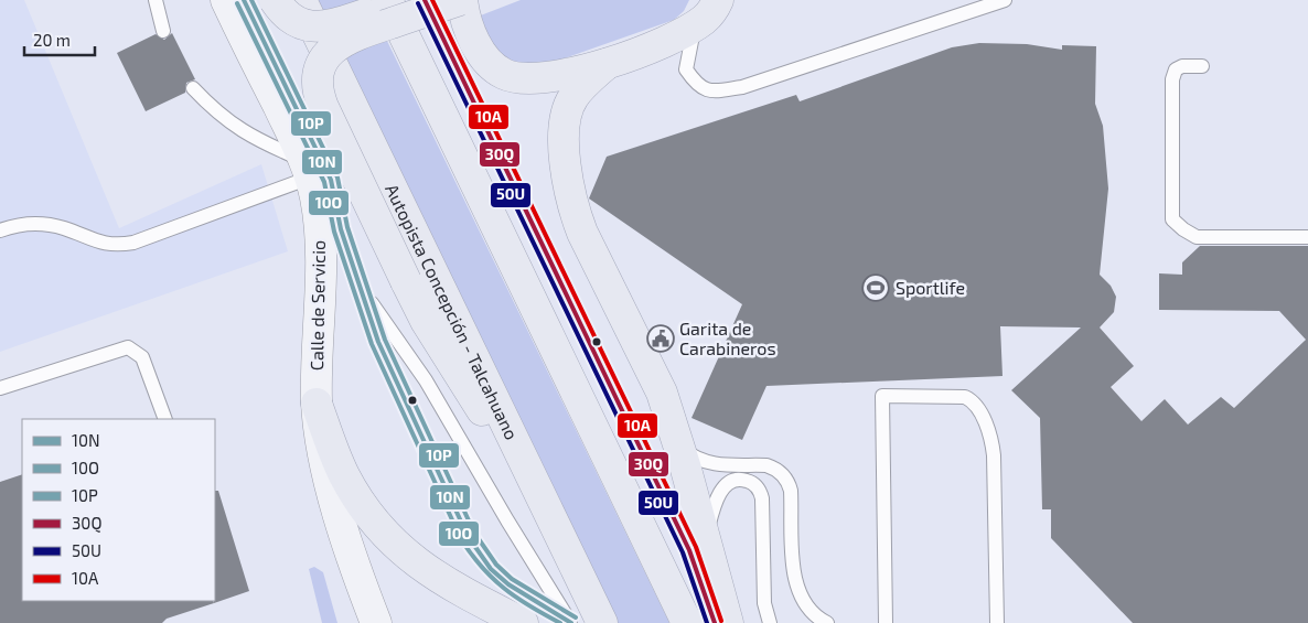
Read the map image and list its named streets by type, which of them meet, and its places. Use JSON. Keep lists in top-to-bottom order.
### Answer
{
  "streets": {
    "main road": ["Autopista Concepción - Talcahuano"],
    "street": ["Calle de Servicio"]
  },
  "places": {
    "sports": ["Sportlife"],
    "public building": ["Garita de Carabineros"]
  },
  "lines": [
    "transit line 10N",
    "transit line 10P",
    "transit line 30Q",
    "transit line 10A",
    "transit line 10O",
    "transit line 50U"
  ],
  "legend": [
    "10N",
    "10O",
    "10P",
    "30Q",
    "50U",
    "10A"
  ],
  "scale_bar": "20 m"
}
